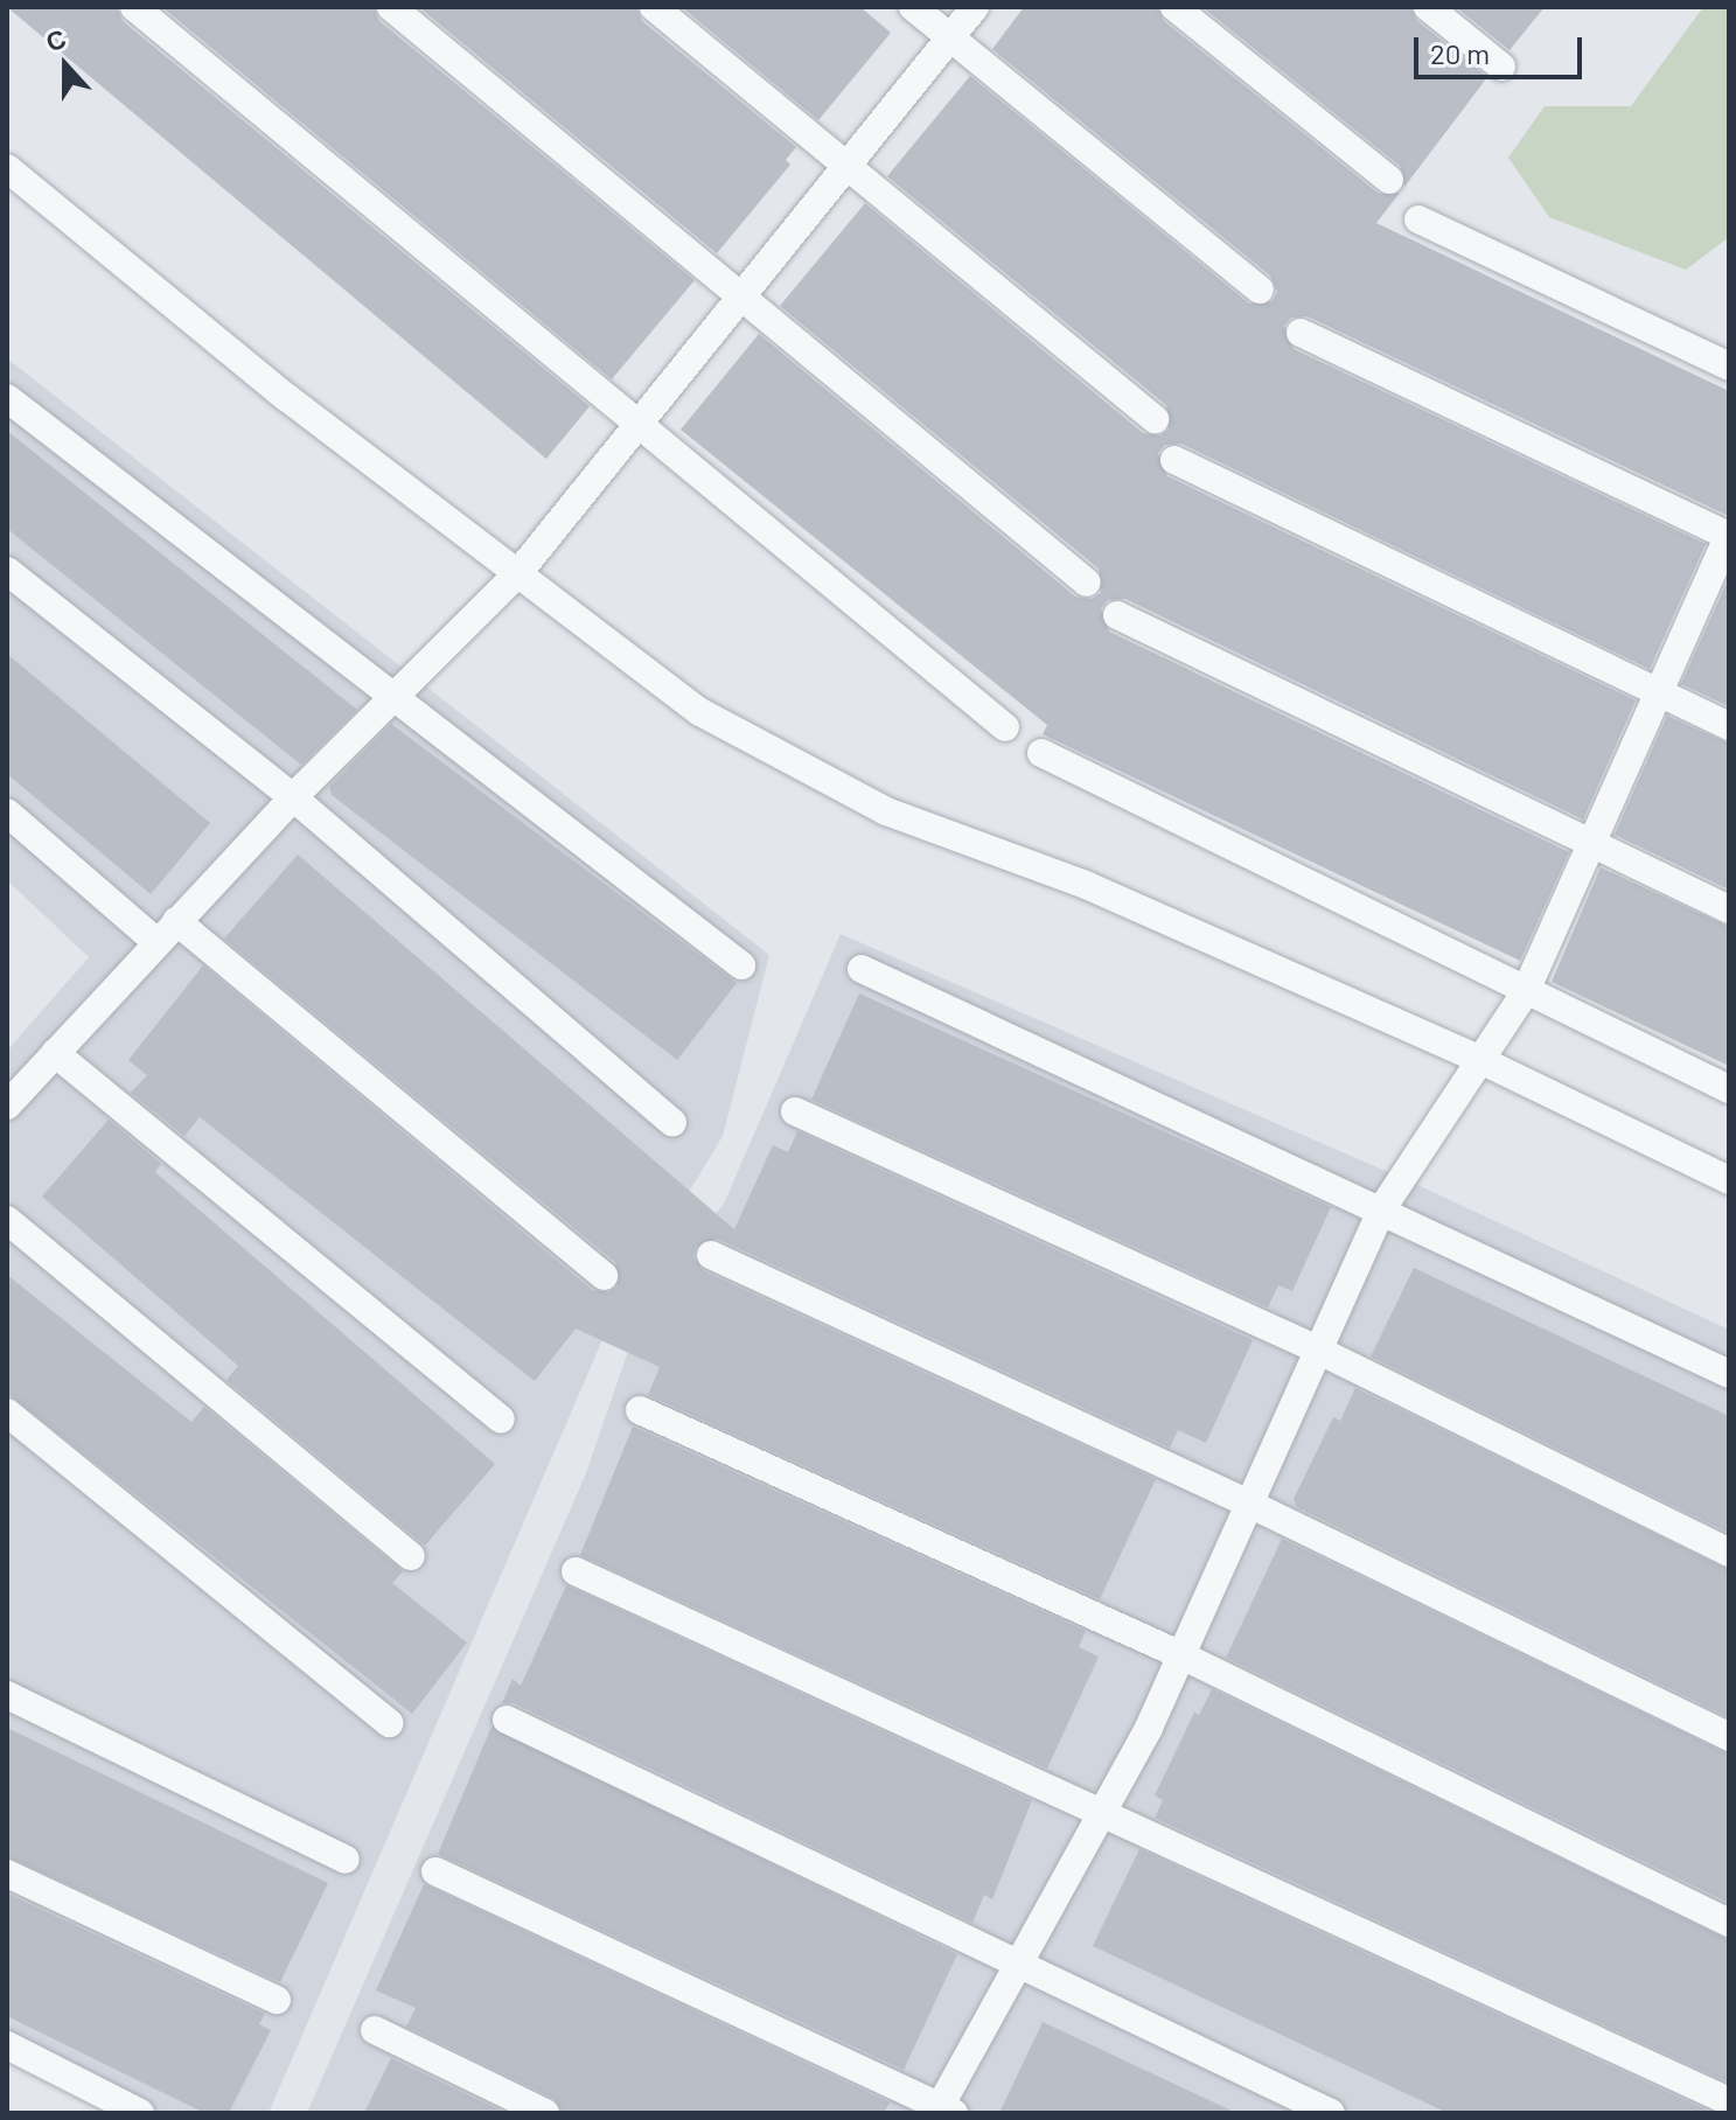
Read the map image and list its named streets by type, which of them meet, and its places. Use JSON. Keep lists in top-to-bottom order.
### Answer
{
  "scale_bar": "20 m",
  "north": "top"
}
